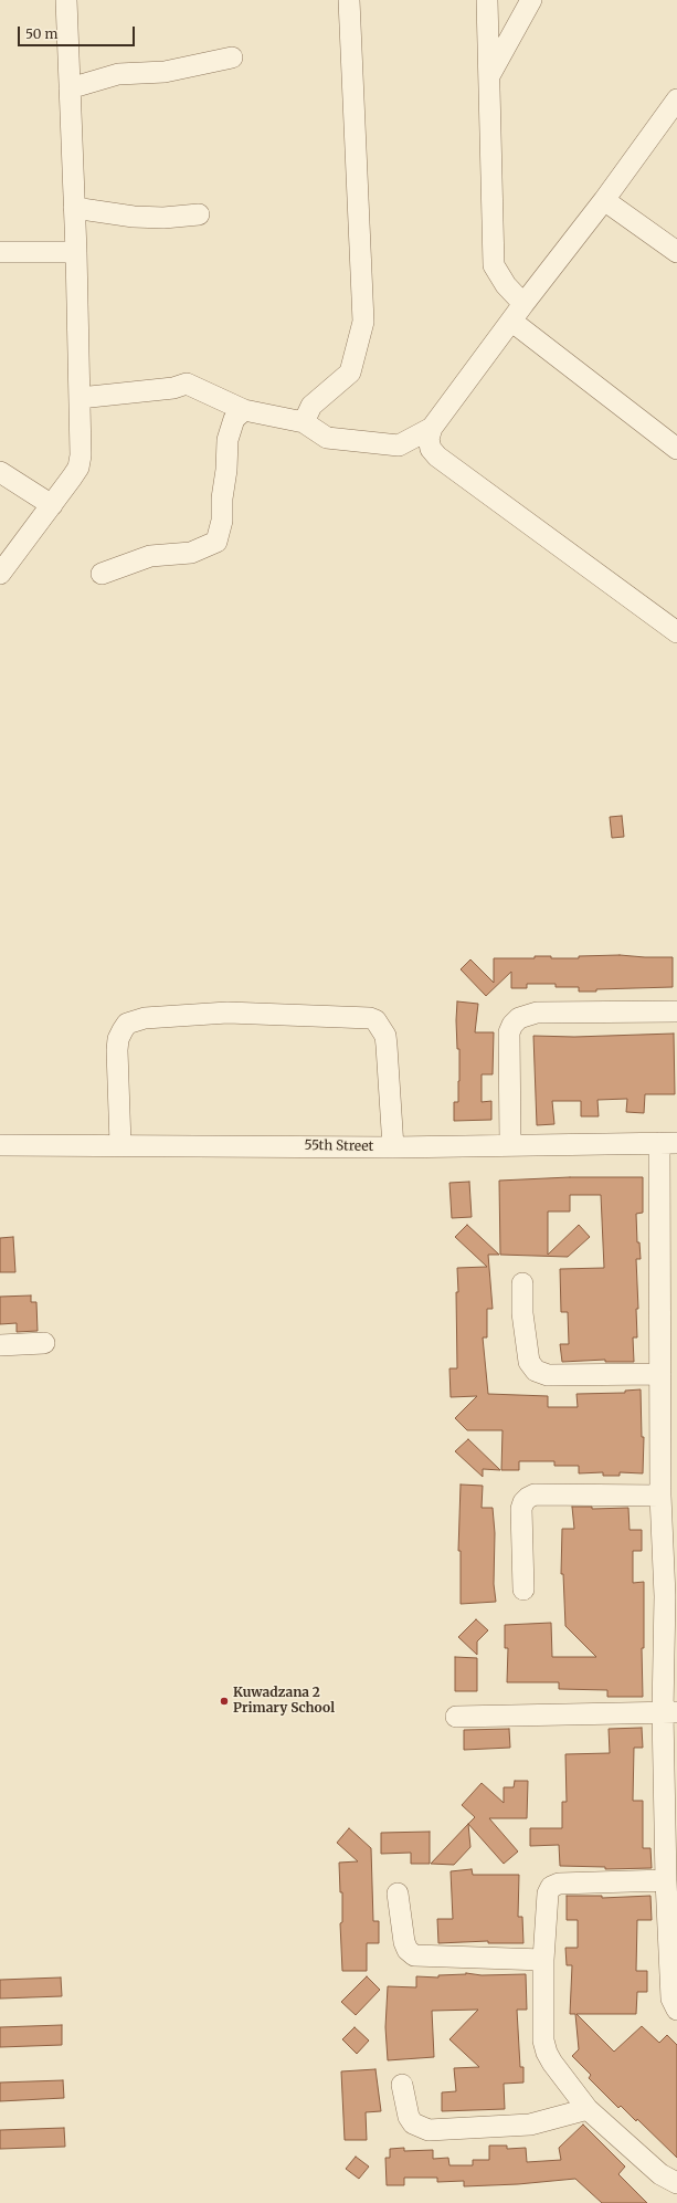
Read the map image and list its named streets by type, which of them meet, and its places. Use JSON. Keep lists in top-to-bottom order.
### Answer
{
  "streets": {
    "street": ["55th Street"]
  },
  "places": ["Kuwadzana 2 Primary School"],
  "scale_bar": "50 m"
}
